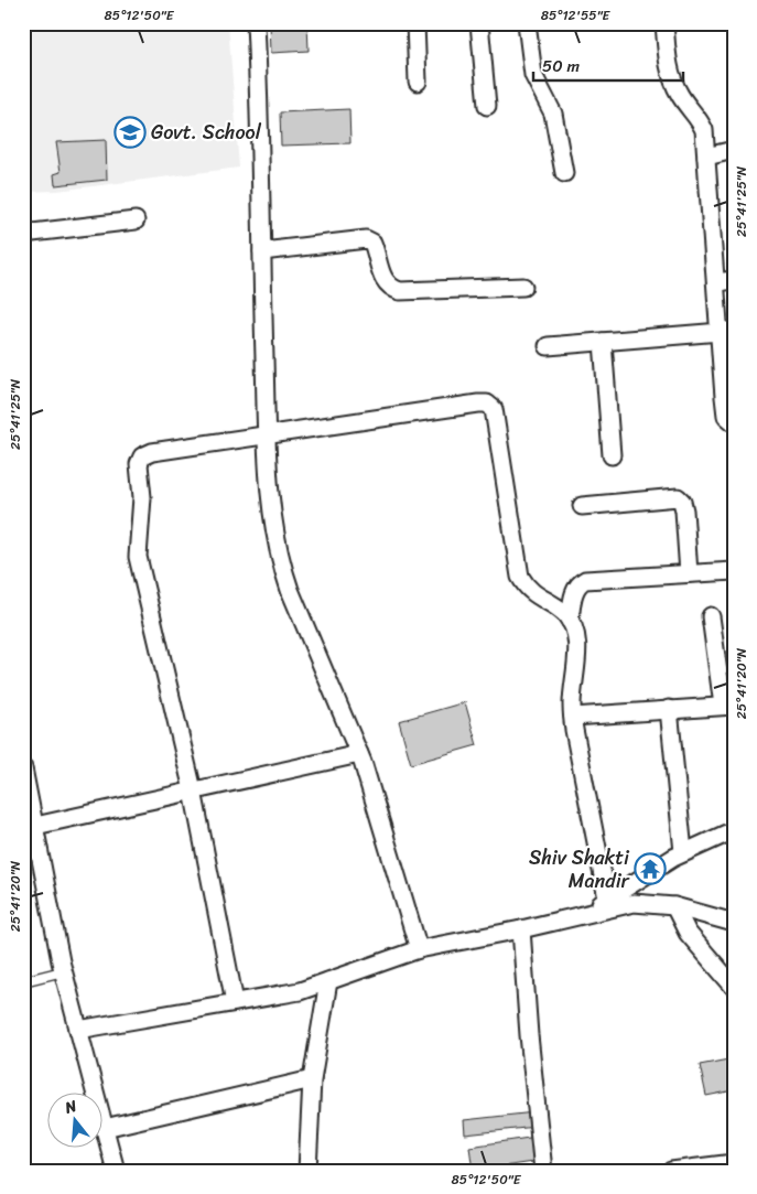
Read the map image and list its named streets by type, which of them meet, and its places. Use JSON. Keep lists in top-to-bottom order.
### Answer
{
  "places": {
    "school or university": ["Govt. School"],
    "temple": ["Shiv Shakti Mandir"]
  },
  "scale_bar": "50 m",
  "north": "top",
  "coordinates": [
    "85°12'50\"E",
    "85°12'55\"E",
    "25°41'25\"N",
    "25°41'20\"N"
  ]
}
